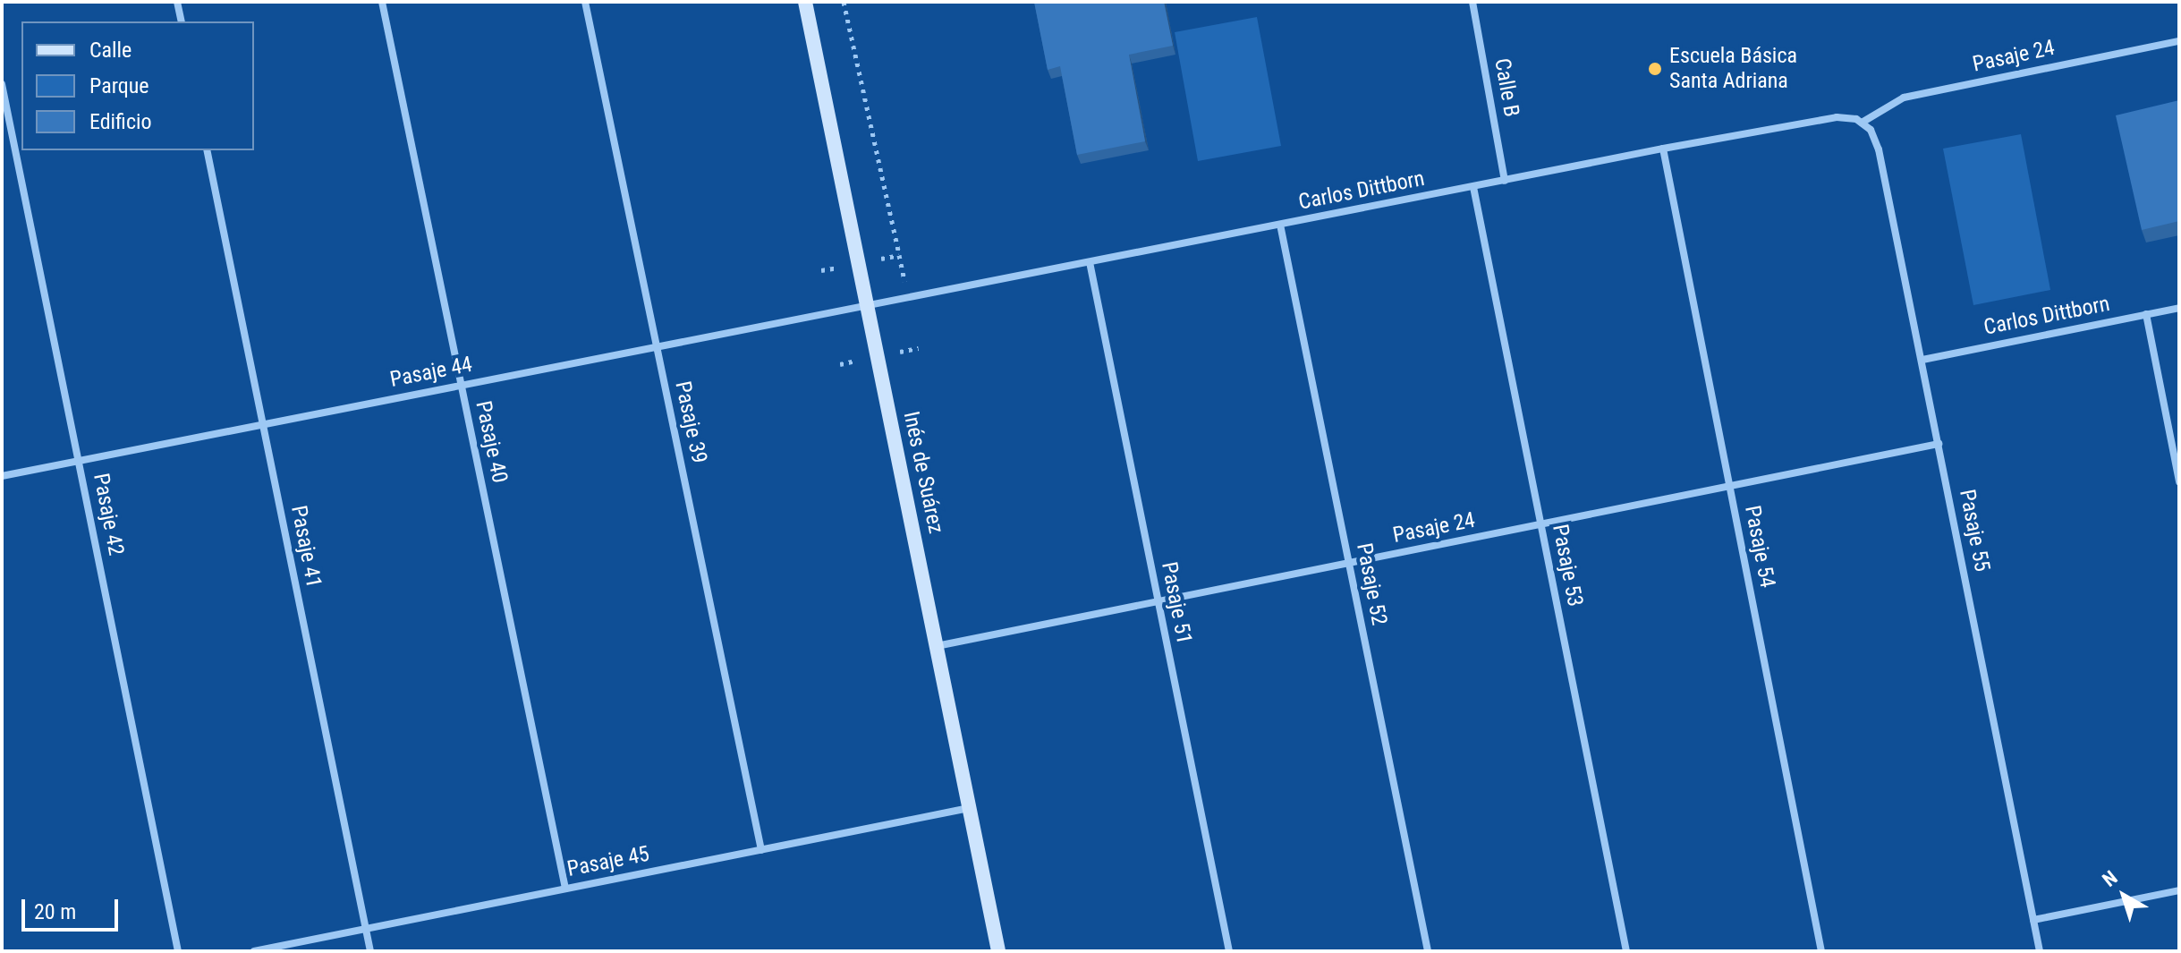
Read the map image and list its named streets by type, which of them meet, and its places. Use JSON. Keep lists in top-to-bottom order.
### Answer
{
  "streets": {
    "street": [
      "Pasaje 24",
      "Calle B",
      "Carlos Dittborn",
      "Pasaje 44",
      "Pasaje 39",
      "Pasaje 40",
      "Inés de Suárez",
      "Pasaje 42",
      "Pasaje 55",
      "Pasaje 41",
      "Pasaje 54",
      "Pasaje 53",
      "Pasaje 52",
      "Pasaje 51",
      "Pasaje 45"
    ]
  },
  "crossings": [
    ["Pasaje 24", "Carlos Dittborn"],
    ["Pasaje 24", "Inés de Suárez"],
    ["Pasaje 24", "Pasaje 55"],
    ["Pasaje 24", "Pasaje 54"],
    ["Pasaje 24", "Pasaje 53"],
    ["Pasaje 24", "Pasaje 52"],
    ["Pasaje 24", "Pasaje 51"],
    ["Calle B", "Carlos Dittborn"],
    ["Carlos Dittborn", "Pasaje 44"],
    ["Carlos Dittborn", "Inés de Suárez"],
    ["Carlos Dittborn", "Pasaje 55"],
    ["Carlos Dittborn", "Pasaje 54"],
    ["Carlos Dittborn", "Pasaje 53"],
    ["Carlos Dittborn", "Pasaje 52"],
    ["Carlos Dittborn", "Pasaje 51"],
    ["Pasaje 44", "Pasaje 39"],
    ["Pasaje 44", "Pasaje 40"],
    ["Pasaje 44", "Inés de Suárez"],
    ["Pasaje 44", "Pasaje 42"],
    ["Pasaje 44", "Pasaje 41"],
    ["Pasaje 39", "Pasaje 45"],
    ["Pasaje 40", "Pasaje 45"],
    ["Inés de Suárez", "Pasaje 45"],
    ["Pasaje 41", "Pasaje 45"]
  ],
  "places": ["Escuela Básica Santa Adriana"],
  "legend": ["Calle", "Parque", "Edificio"],
  "scale_bar": "20 m",
  "north": "top left"
}
